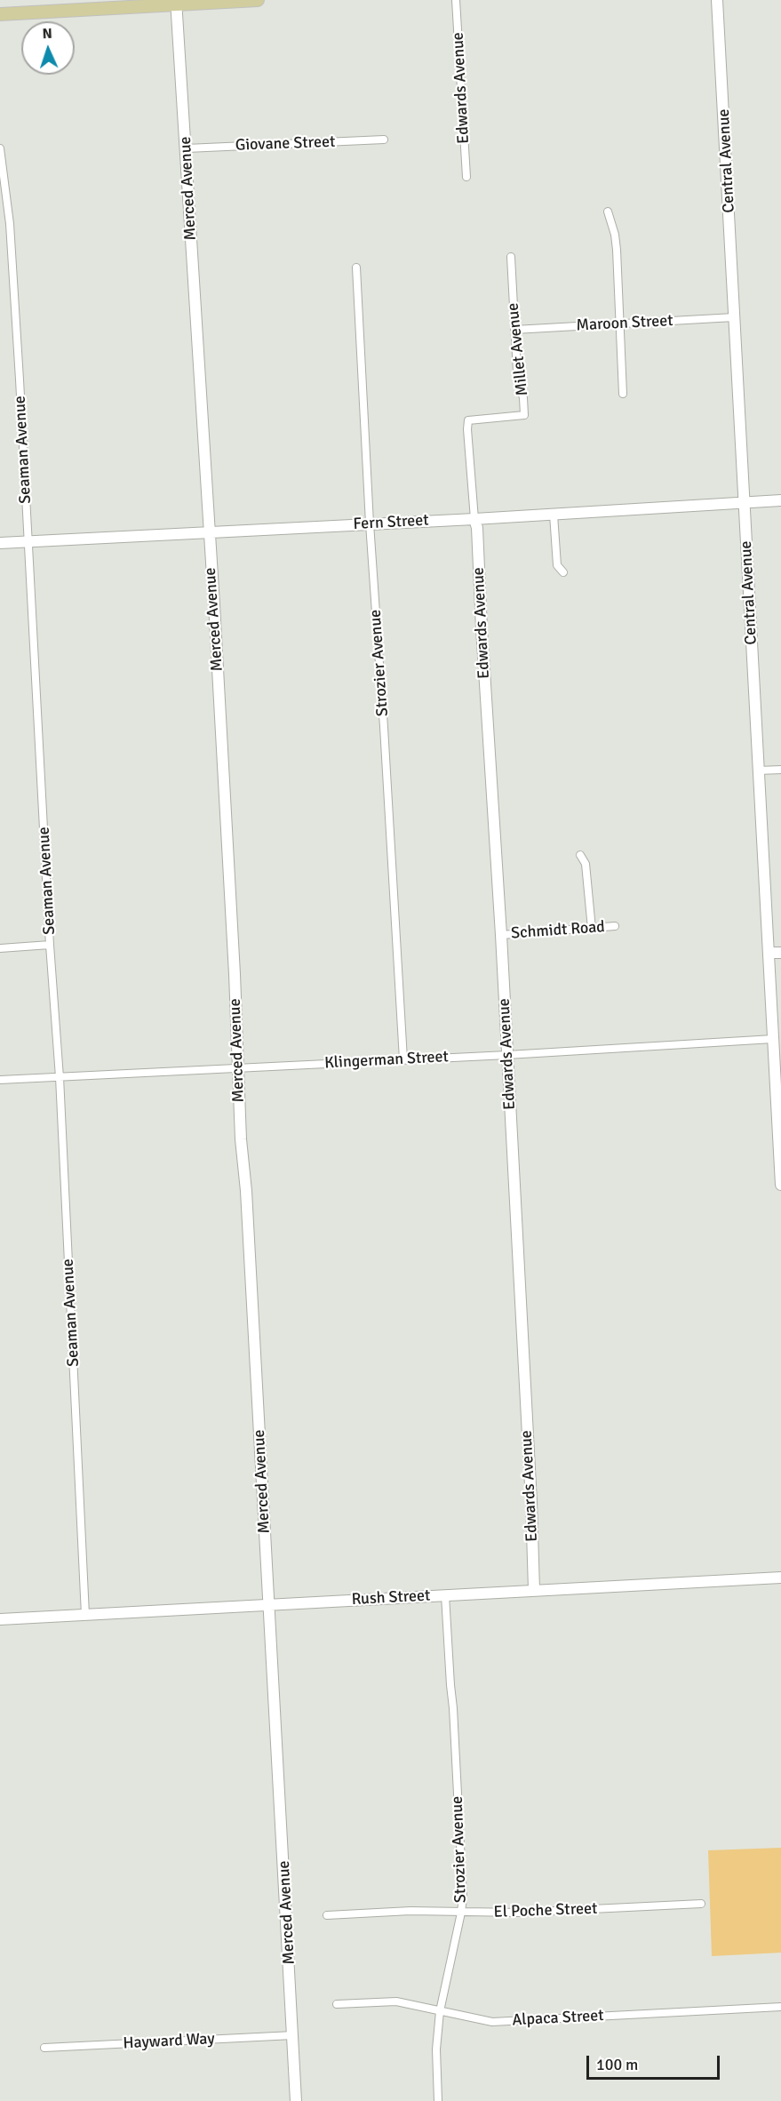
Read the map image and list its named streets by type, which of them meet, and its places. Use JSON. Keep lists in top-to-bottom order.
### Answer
{
  "streets": {
    "street": [
      "Edwards Avenue",
      "Giovane Street",
      "Central Avenue",
      "Merced Avenue",
      "Maroon Street",
      "Millet Avenue",
      "Seaman Avenue",
      "Fern Street",
      "Strozier Avenue",
      "Schmidt Road",
      "Klingerman Street",
      "Rush Street",
      "El Poche Street",
      "Alpaca Street",
      "Hayward Way"
    ]
  },
  "crossings": [
    ["Edwards Avenue", "Millet Avenue"],
    ["Edwards Avenue", "Fern Street"],
    ["Edwards Avenue", "Schmidt Road"],
    ["Edwards Avenue", "Klingerman Street"],
    ["Edwards Avenue", "Rush Street"],
    ["Giovane Street", "Merced Avenue"],
    ["Central Avenue", "Maroon Street"],
    ["Central Avenue", "Fern Street"],
    ["Central Avenue", "Klingerman Street"],
    ["Merced Avenue", "Fern Street"],
    ["Merced Avenue", "Klingerman Street"],
    ["Merced Avenue", "Rush Street"],
    ["Merced Avenue", "Hayward Way"],
    ["Maroon Street", "Millet Avenue"],
    ["Millet Avenue", "Fern Street"],
    ["Seaman Avenue", "Fern Street"],
    ["Seaman Avenue", "Klingerman Street"],
    ["Seaman Avenue", "Rush Street"],
    ["Fern Street", "Strozier Avenue"],
    ["Strozier Avenue", "Klingerman Street"],
    ["Strozier Avenue", "Rush Street"],
    ["Strozier Avenue", "El Poche Street"],
    ["Strozier Avenue", "Alpaca Street"]
  ],
  "scale_bar": "100 m",
  "north": "top"
}
